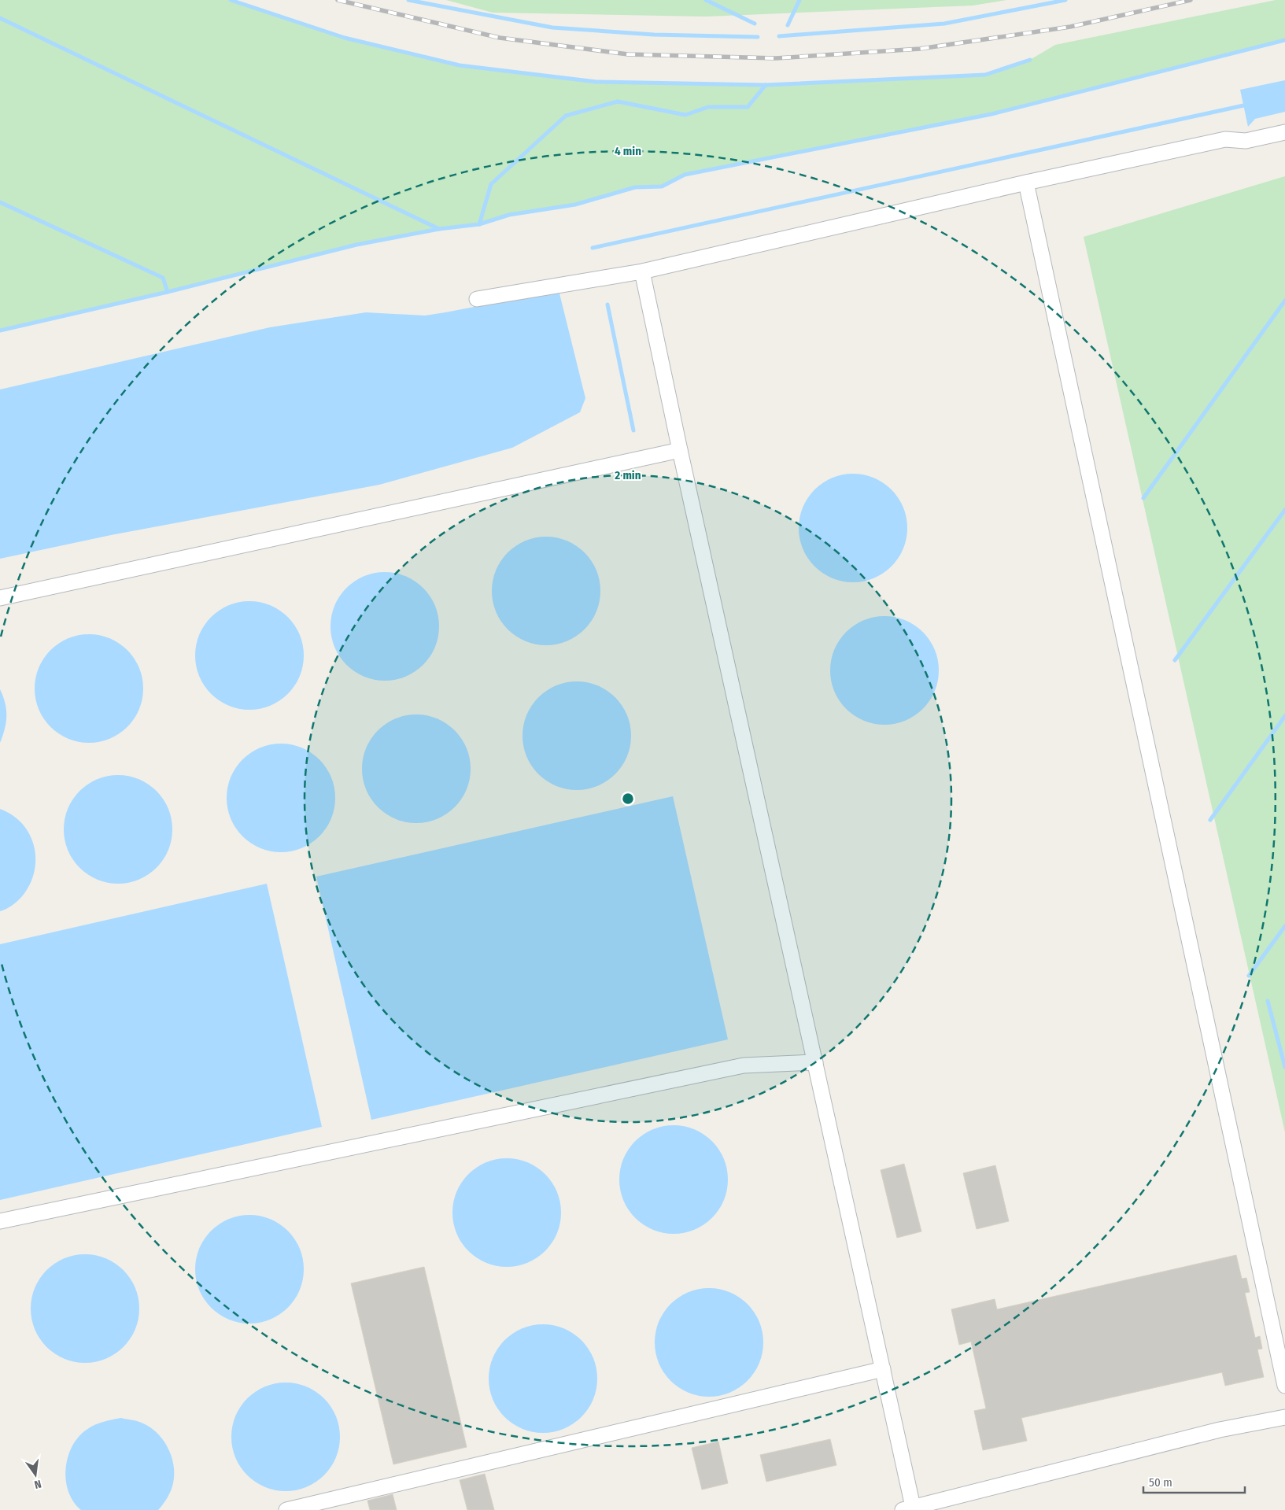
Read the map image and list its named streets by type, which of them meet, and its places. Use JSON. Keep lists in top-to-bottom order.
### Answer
{
  "scale_bar": "50 m",
  "north": "bottom",
  "rings": ["4 min", "2 min"]
}
